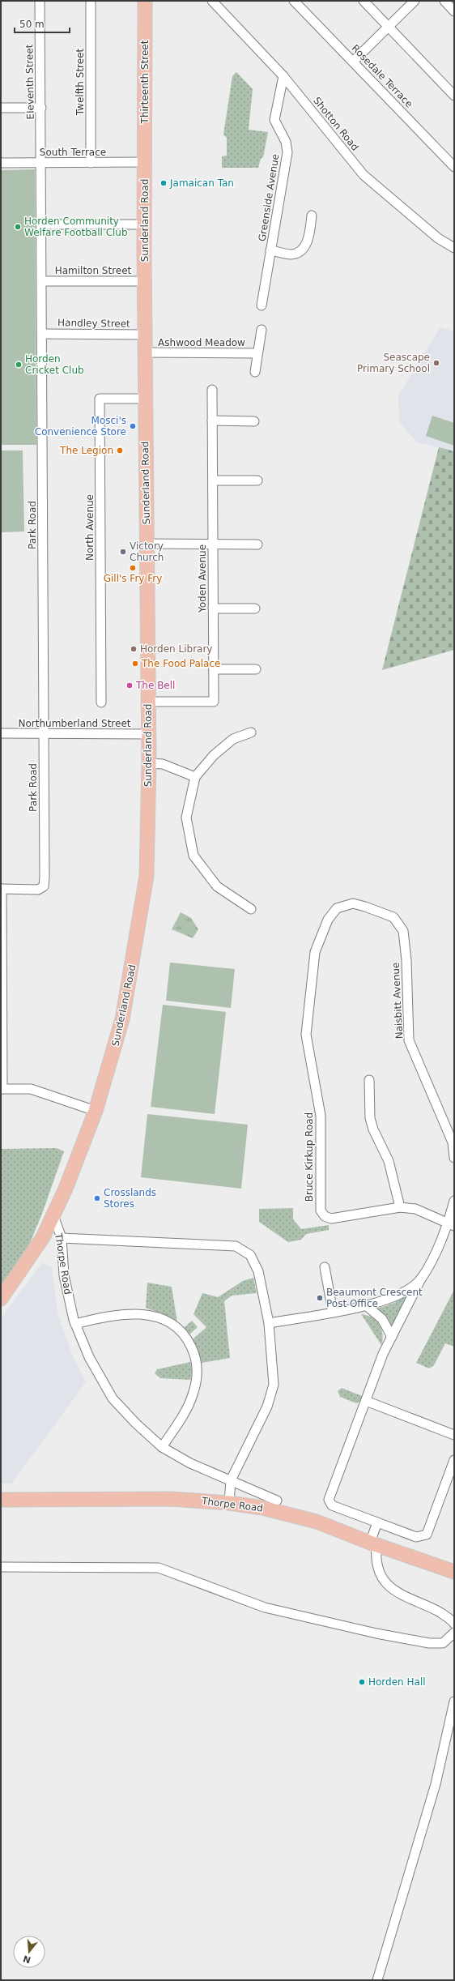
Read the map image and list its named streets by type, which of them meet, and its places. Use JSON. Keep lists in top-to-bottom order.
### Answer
{
  "streets": {
    "main road": ["Thirteenth Street", "Sunderland Road", "Thorpe Road"],
    "street": [
      "Rosedale Terrace",
      "Eleventh Street",
      "Twelfth Street",
      "Shotton Road",
      "South Terrace",
      "Greenside Avenue",
      "Hamilton Street",
      "Handley Street",
      "Ashwood Meadow",
      "Park Road",
      "North Avenue",
      "Yoden Avenue",
      "Northumberland Street",
      "Naisbitt Avenue",
      "Bruce Kirkup Road"
    ]
  },
  "crossings": [
    ["Eleventh Street", "South Terrace"],
    ["Eleventh Street", "Park Road"],
    ["Twelfth Street", "South Terrace"],
    ["Thirteenth Street", "South Terrace"],
    ["Thirteenth Street", "Sunderland Road"],
    ["Shotton Road", "Greenside Avenue"],
    ["South Terrace", "Sunderland Road"],
    ["South Terrace", "Park Road"],
    ["Sunderland Road", "Hamilton Street"],
    ["Sunderland Road", "Handley Street"],
    ["Sunderland Road", "Ashwood Meadow"],
    ["Sunderland Road", "North Avenue"],
    ["Sunderland Road", "Yoden Avenue"],
    ["Sunderland Road", "Northumberland Street"],
    ["Sunderland Road", "Thorpe Road"],
    ["Hamilton Street", "Park Road"],
    ["Handley Street", "Park Road"],
    ["Park Road", "Northumberland Street"],
    ["Naisbitt Avenue", "Bruce Kirkup Road"]
  ],
  "places": [
    "Jamaican Tan",
    "Horden Community Welfare Football Club",
    "Seascape Primary School",
    "Horden Cricket Club",
    "Mosci's Convenience Store",
    "The Legion",
    "Victory Church",
    "Gill's Fry Fry",
    "Horden Library",
    "The Food Palace",
    "The Bell",
    "Crosslands Stores",
    "Beaumont Crescent Post Office",
    "Horden Hall"
  ],
  "scale_bar": "50 m",
  "north": "bottom"
}
